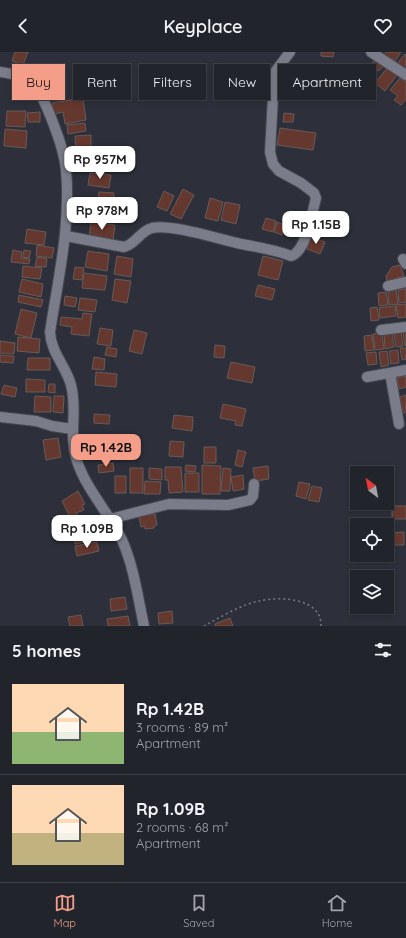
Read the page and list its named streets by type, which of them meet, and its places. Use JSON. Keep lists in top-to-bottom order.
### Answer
{
  "north": "top left",
  "page": {
    "header": "Keyplace",
    "chip": [
      "Buy",
      "Rent",
      "Filters",
      "New",
      "Apartment"
    ],
    "price": [
      "Rp 957M",
      "Rp 978M",
      "Rp 1.15B",
      "Rp 1.42B",
      "Rp 1.09B"
    ],
    "heading": "5 homes",
    "list": [
      {
        "name": "Rp 1.42B",
        "note": "3 rooms · 89 m² · Apartment"
      },
      {
        "name": "Rp 1.09B",
        "note": "2 rooms · 68 m² · Apartment"
      }
    ],
    "tabs": ["Map", "Saved", "Home"]
  }
}
